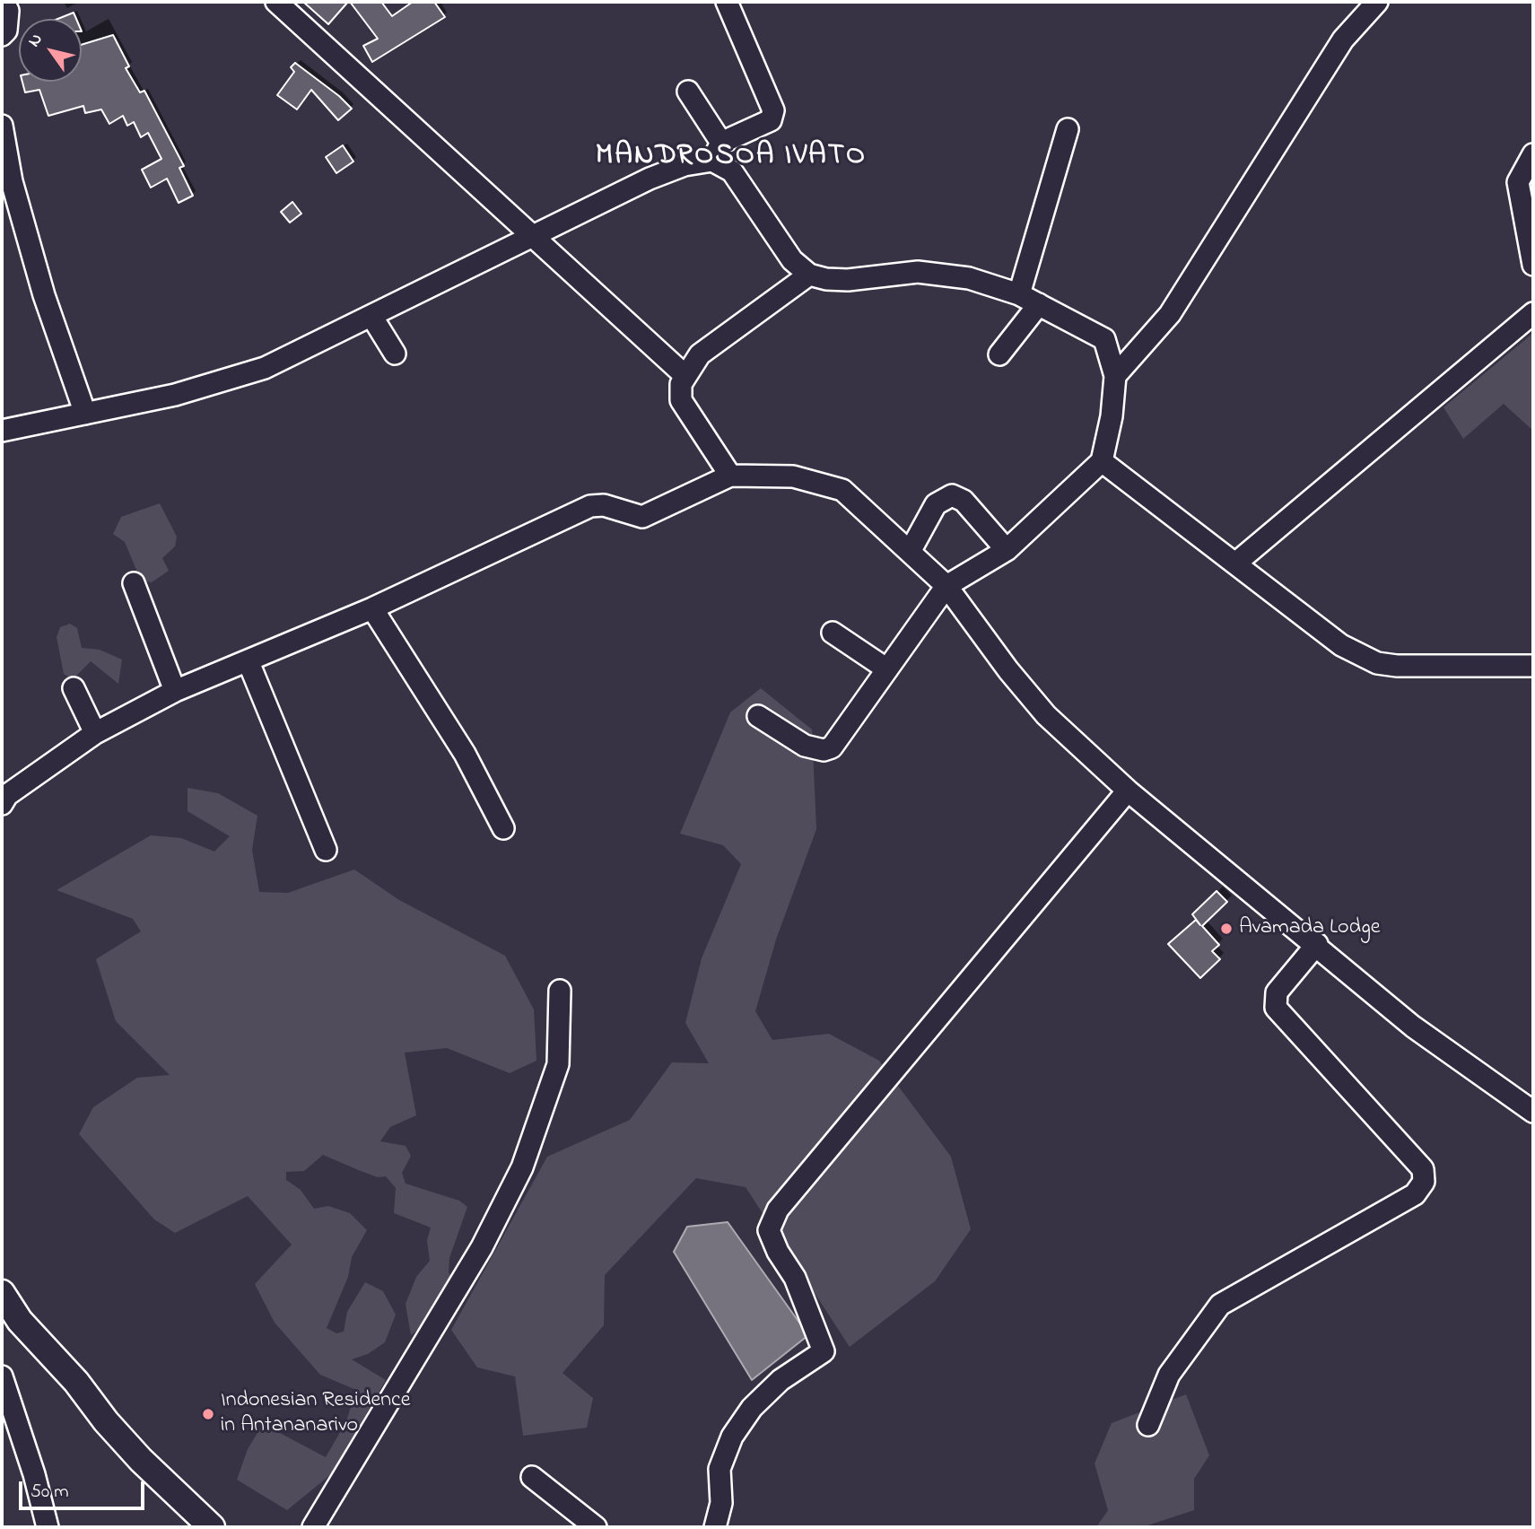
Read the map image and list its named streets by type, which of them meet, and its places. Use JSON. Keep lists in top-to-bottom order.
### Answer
{
  "districts": ["MANDROSOA IVATO"],
  "places": ["Avamada Lodge", "Indonesian Residence in Antananarivo"],
  "scale_bar": "50 m",
  "north": "top left"
}
